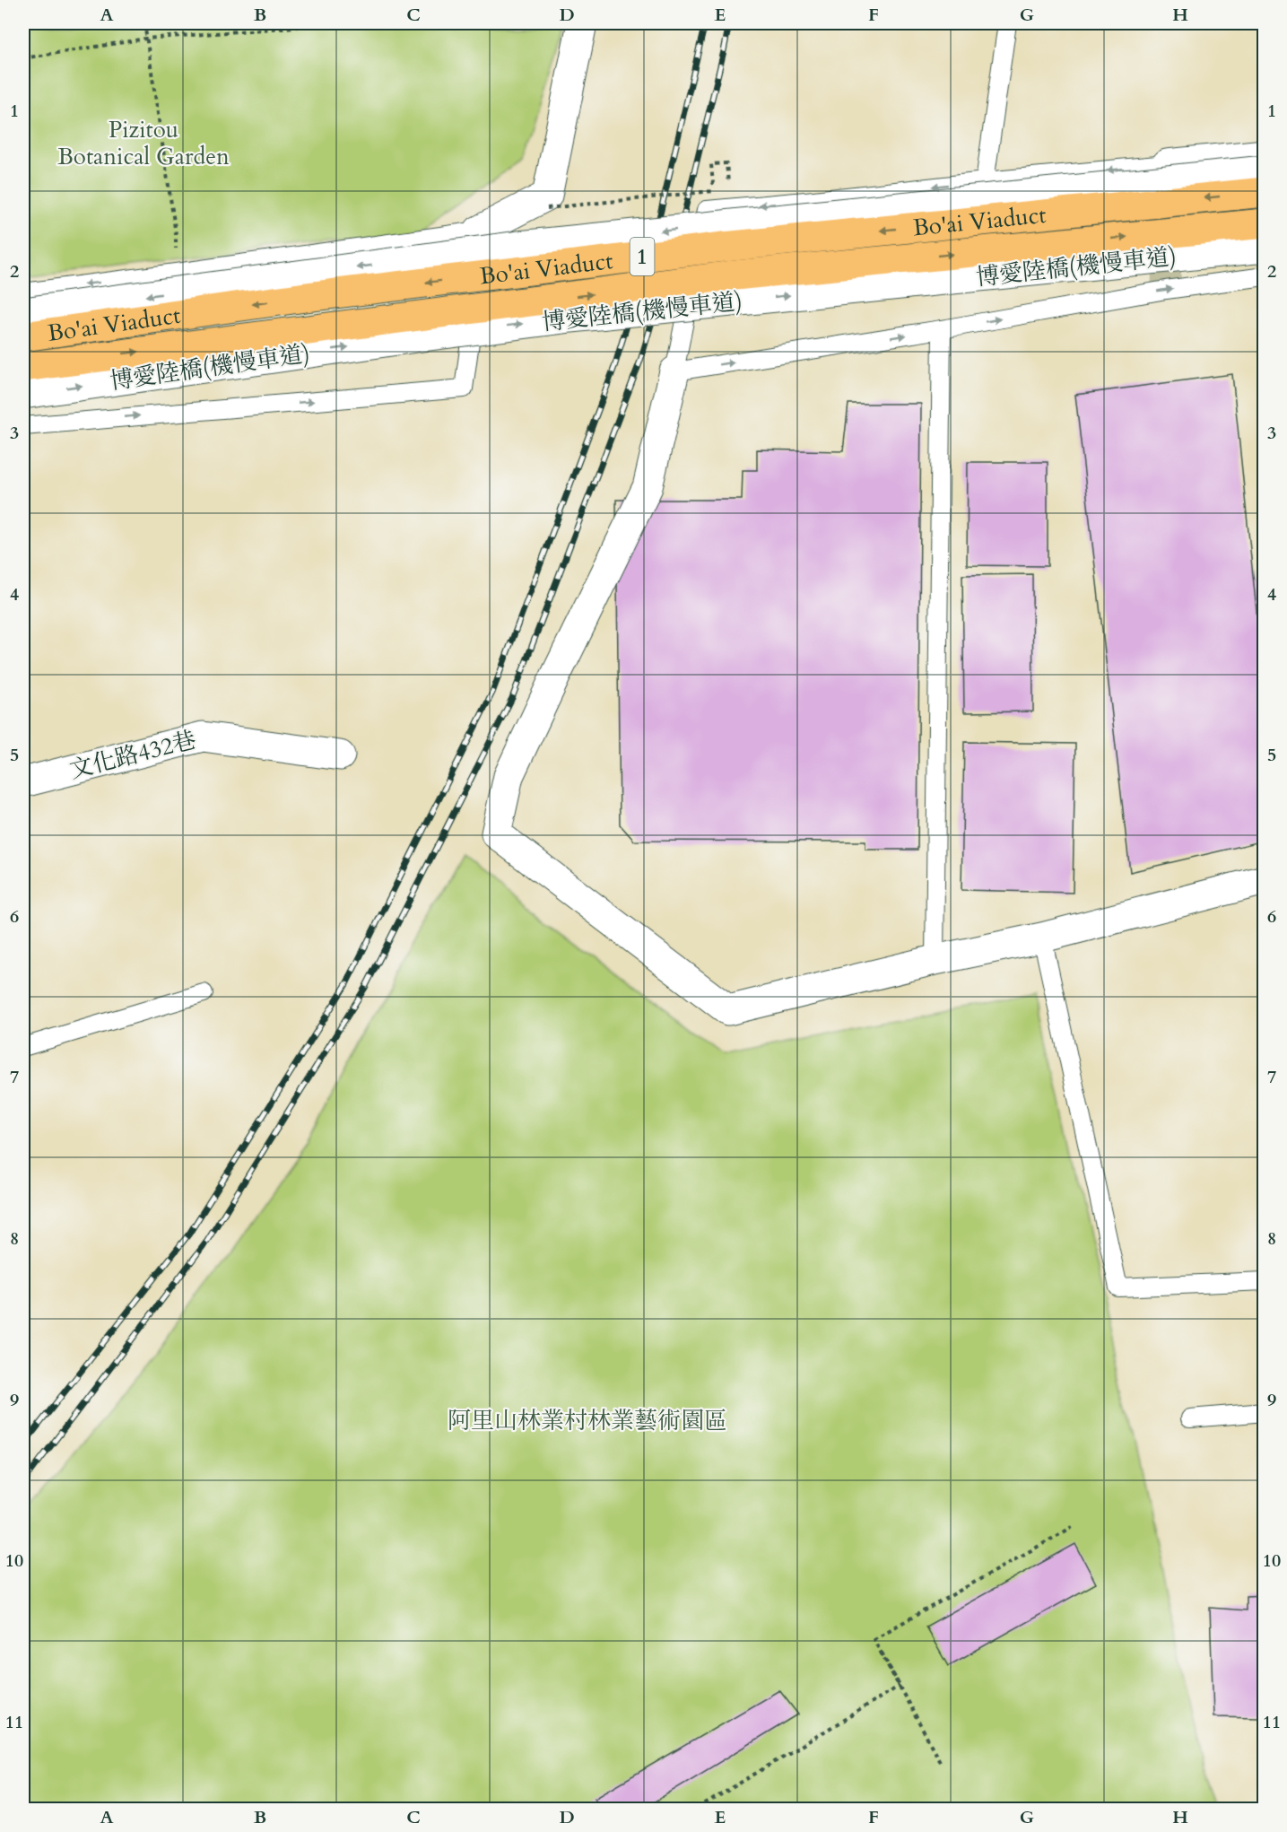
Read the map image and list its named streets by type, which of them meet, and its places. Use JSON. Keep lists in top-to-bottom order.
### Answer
{
  "streets": {
    "main road": ["Bo'ai Viaduct", "1"],
    "street": ["博愛陸橋(機慢車道)", "文化路432巷"]
  },
  "parks": ["Pizitou Botanical Garden", "阿里山林業村林業藝術園區"],
  "grid": {
    "columns": [
      "A",
      "B",
      "C",
      "D",
      "E",
      "F",
      "G",
      "H"
    ],
    "rows": [
      "1",
      "2",
      "3",
      "4",
      "5",
      "6",
      "7",
      "8",
      "9",
      "10",
      "11"
    ]
  }
}
